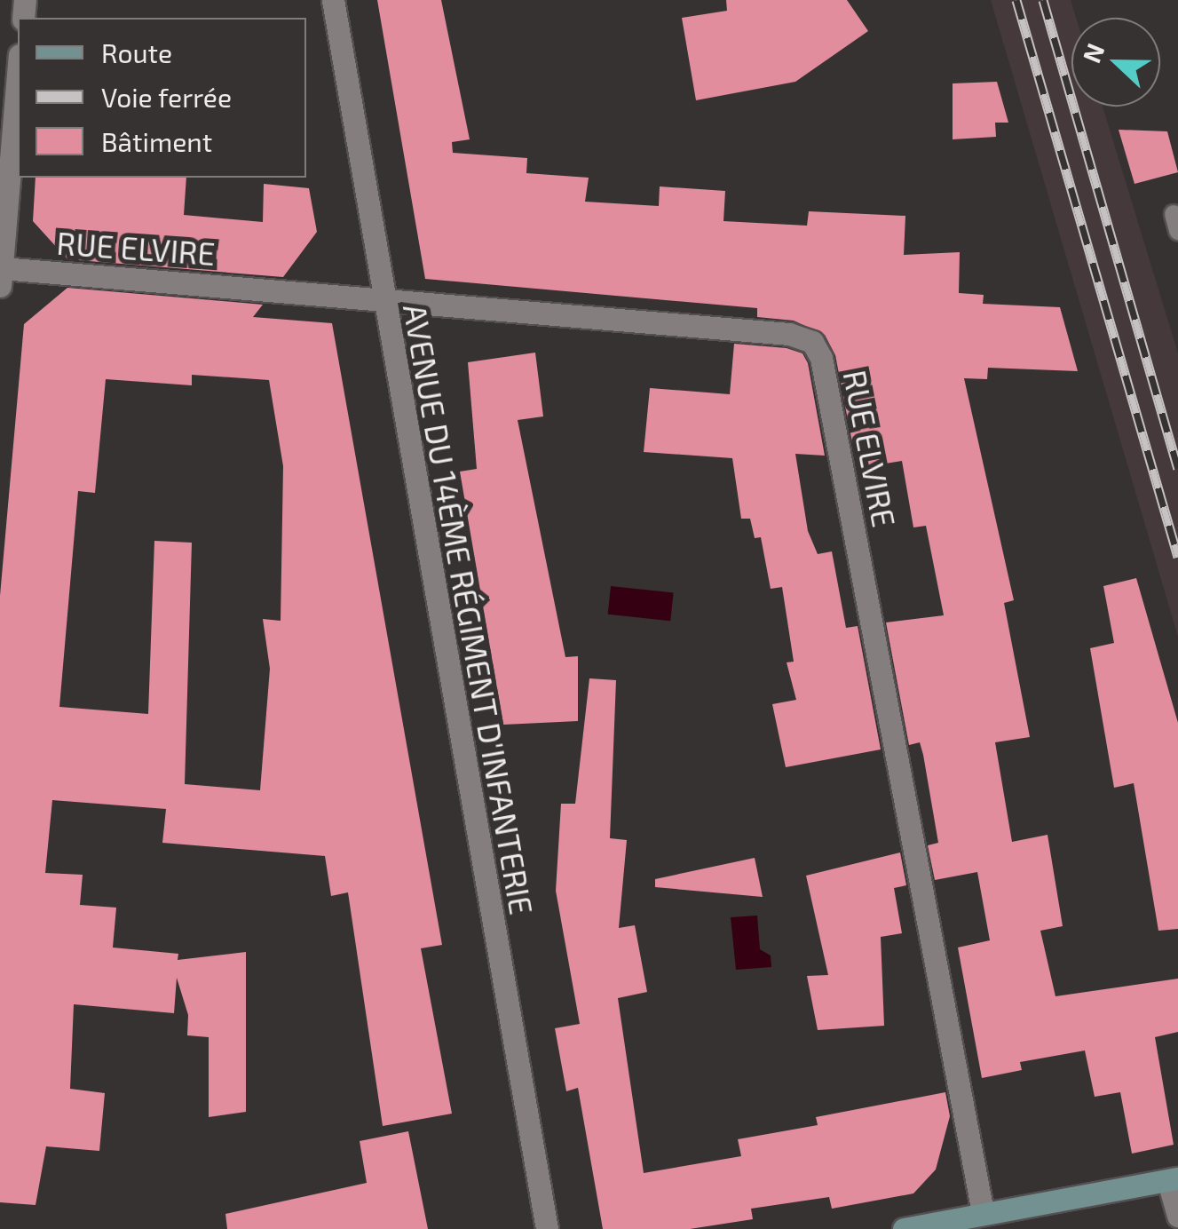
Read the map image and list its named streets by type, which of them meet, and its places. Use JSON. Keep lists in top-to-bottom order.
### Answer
{
  "streets": {
    "street": ["RUE ELVIRE", "AVENUE DU 14ÈME RÉGIMENT D'INFANTERIE"]
  },
  "crossings": [
    ["RUE ELVIRE", "AVENUE DU 14ÈME RÉGIMENT D'INFANTERIE"]
  ],
  "legend": ["Route", "Voie ferrée", "Bâtiment"],
  "north": "left"
}
